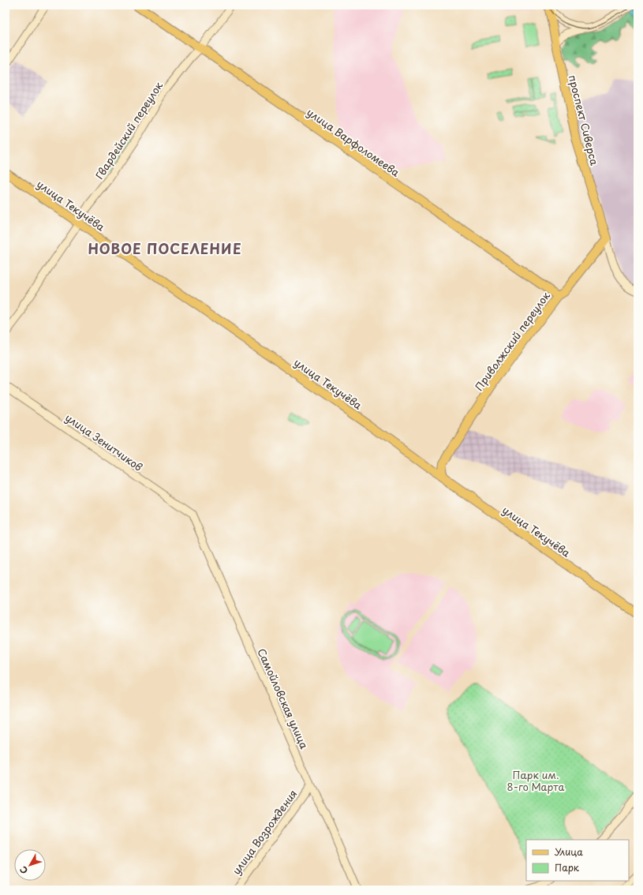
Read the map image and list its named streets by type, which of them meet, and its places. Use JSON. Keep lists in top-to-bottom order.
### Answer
{
  "streets": {
    "main road": [
      "проспект Сиверса",
      "улица Варфоломеева",
      "улица Текучёва",
      "Приволжский переулок"
    ],
    "street": [
      "Гвардейский переулок",
      "улица Зенитчиков",
      "Самойловская улица",
      "улица Возрождения"
    ]
  },
  "crossings": [
    ["проспект Сиверса", "Приволжский переулок"],
    ["Гвардейский переулок", "улица Варфоломеева"],
    ["Гвардейский переулок", "улица Текучёва"],
    ["улица Варфоломеева", "Приволжский переулок"],
    ["улица Зенитчиков", "Самойловская улица"],
    ["Самойловская улица", "улица Возрождения"]
  ],
  "districts": ["НОВОЕ ПОСЕЛЕНИЕ"],
  "parks": ["Парк им. 8-го Марта"],
  "legend": ["Улица", "Парк"],
  "north": "bottom left"
}
